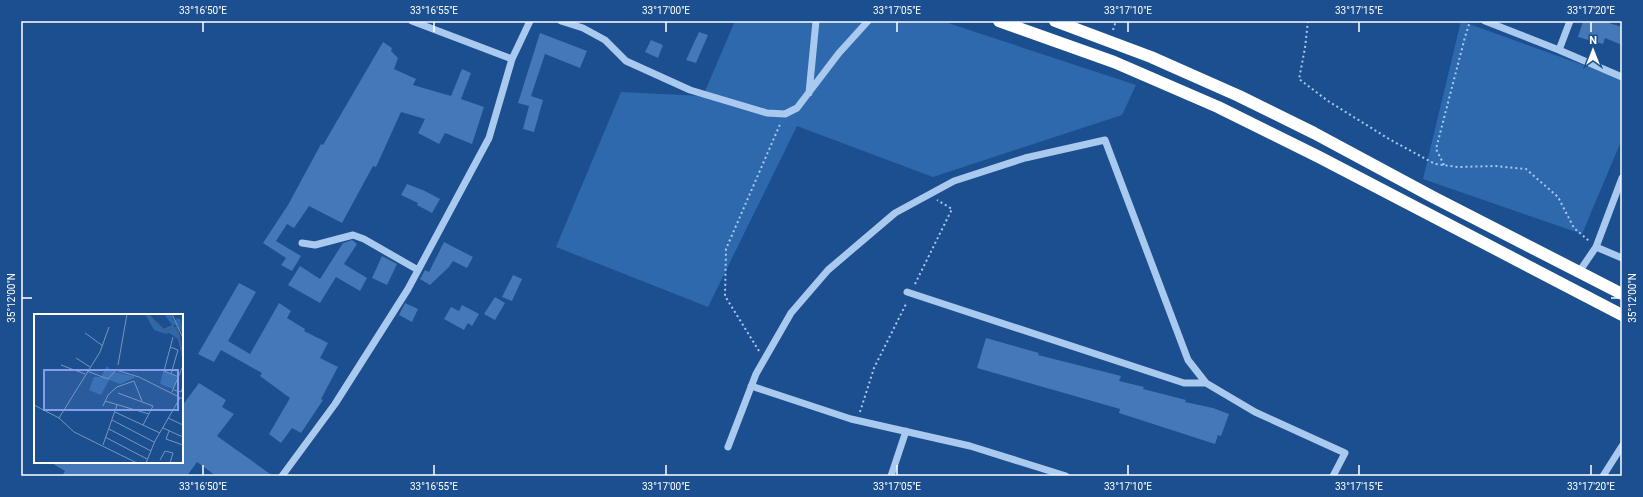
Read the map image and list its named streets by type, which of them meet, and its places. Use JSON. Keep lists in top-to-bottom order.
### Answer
{
  "north": "top",
  "coordinates": [
    "33°16'50\"E",
    "33°16'55\"E",
    "33°17'00\"E",
    "33°17'05\"E",
    "33°17'10\"E",
    "33°17'15\"E",
    "33°17'20\"E",
    "35°12'00\"N"
  ]
}
